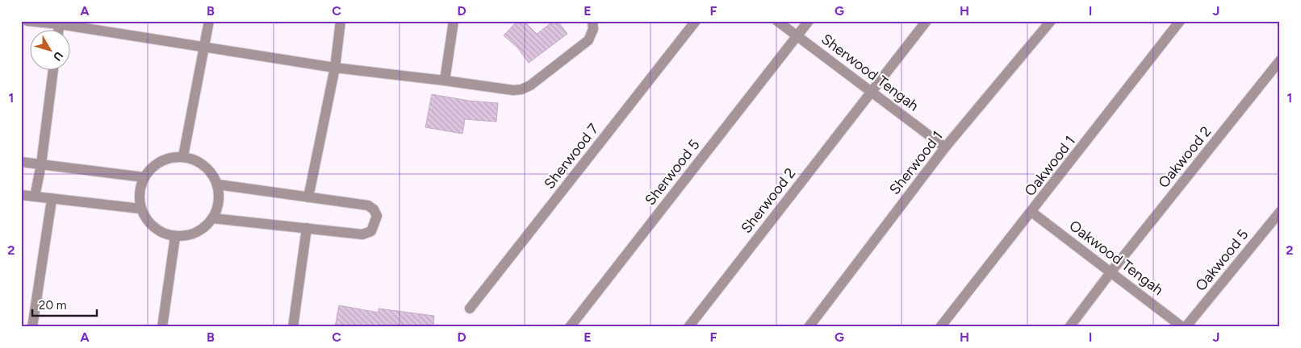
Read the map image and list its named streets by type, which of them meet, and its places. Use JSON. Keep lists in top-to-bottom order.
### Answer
{
  "streets": {
    "street": [
      "Sherwood Tengah",
      "Sherwood 7",
      "Oakwood 2",
      "Sherwood 1",
      "Oakwood 1",
      "Sherwood 5",
      "Sherwood 2",
      "Oakwood Tengah",
      "Oakwood 5"
    ]
  },
  "crossings": [
    ["Sherwood Tengah", "Sherwood 1"],
    ["Sherwood Tengah", "Sherwood 5"],
    ["Sherwood Tengah", "Sherwood 2"],
    ["Oakwood 2", "Oakwood Tengah"],
    ["Oakwood 1", "Oakwood Tengah"],
    ["Oakwood Tengah", "Oakwood 5"]
  ],
  "scale_bar": "20 m",
  "north": "bottom right",
  "grid": {
    "columns": [
      "A",
      "B",
      "C",
      "D",
      "E",
      "F",
      "G",
      "H",
      "I",
      "J"
    ],
    "rows": ["1", "2"]
  }
}
